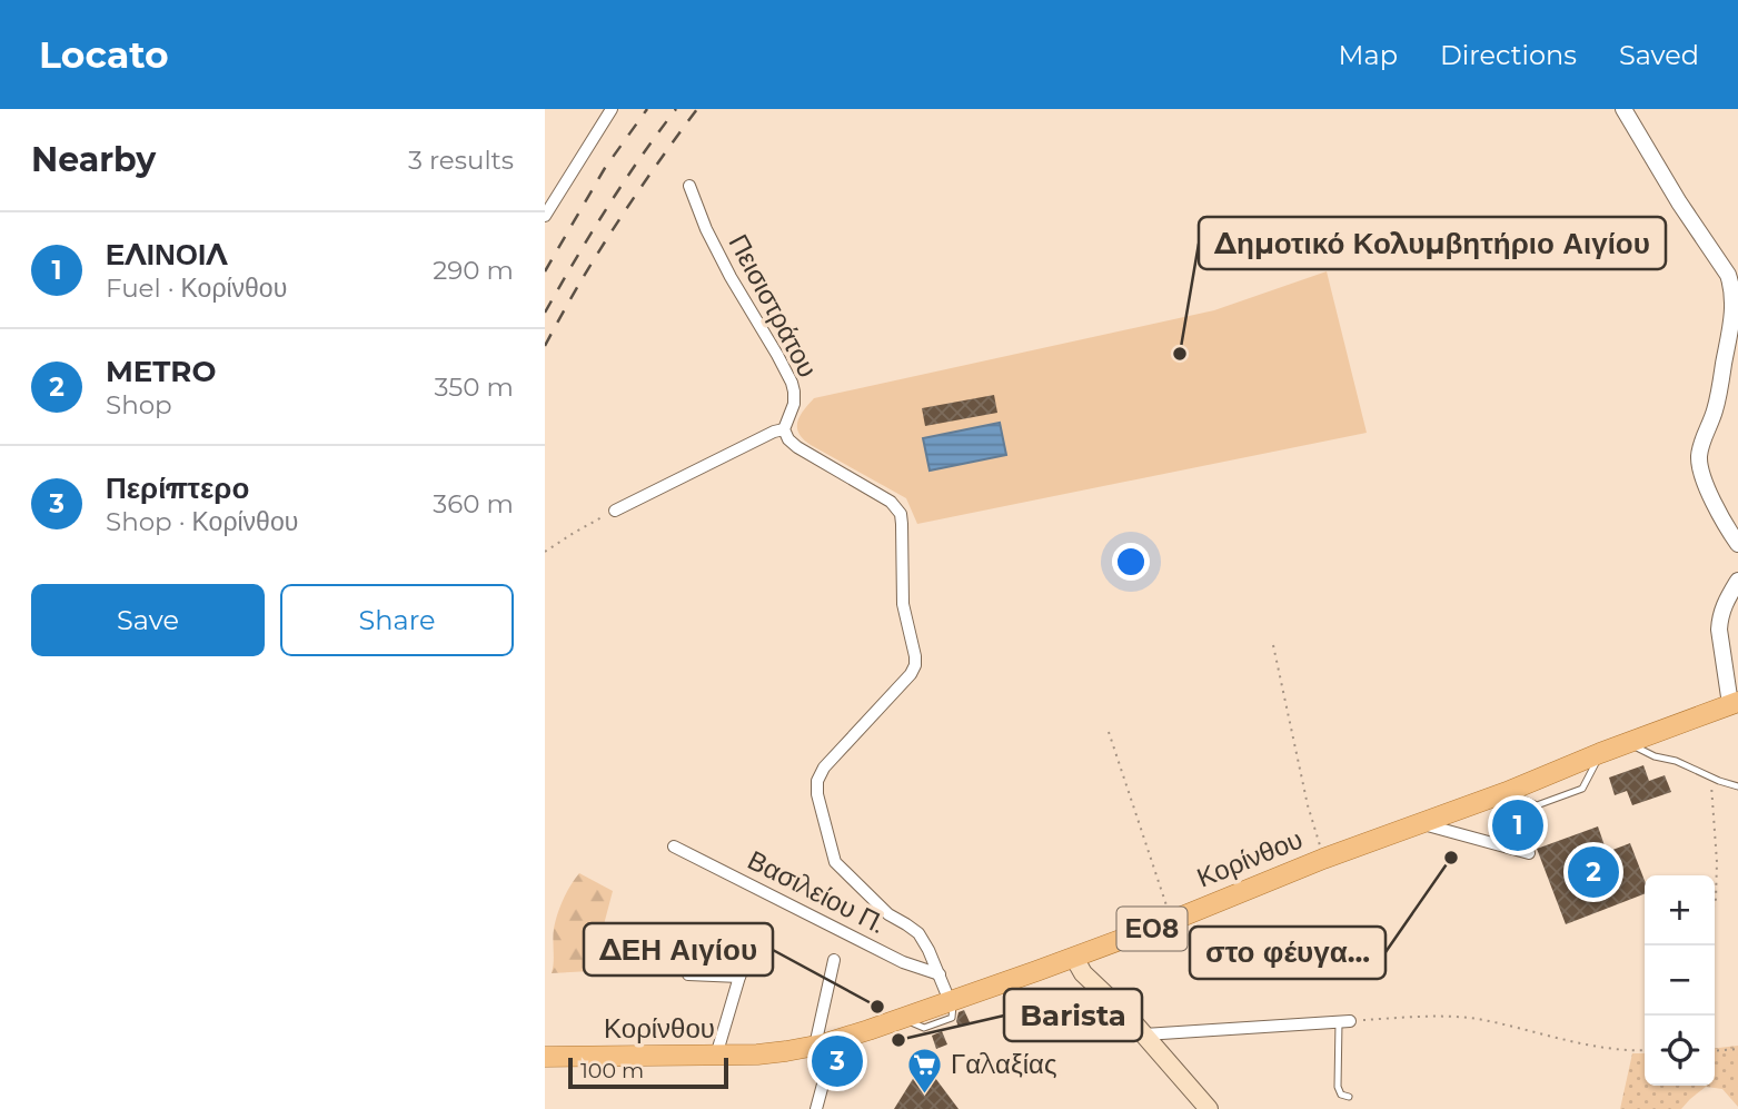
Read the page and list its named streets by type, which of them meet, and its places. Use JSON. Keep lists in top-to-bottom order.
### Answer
{
  "streets": {
    "main road": ["Κορίνθου", "ΕΟ8"],
    "street": ["Πεισιστράτου", "Βασιλείου Π."]
  },
  "places": {
    "other": [
      "Δημοτικό Κολυμβητήριο Αιγίου",
      "στο φέυγα...",
      "ΔΕΗ Αιγίου",
      "Barista"
    ],
    "supermarket": ["Γαλαξίας"]
  },
  "scale_bar": "100 m",
  "page": {
    "header": "Locato",
    "nav": ["Map", "Directions", "Saved"],
    "heading": ["Nearby", "3 results"],
    "list": [
      {
        "mark": "1",
        "name": "ΕΛΙΝΟΙΛ",
        "note": "Fuel · Κορίνθου",
        "value": "290 m"
      },
      {
        "mark": "2",
        "name": "METRO",
        "note": "Shop",
        "value": "350 m"
      },
      {
        "mark": "3",
        "name": "Περίπτερο",
        "note": "Shop · Κορίνθου",
        "value": "360 m"
      }
    ],
    "buttons": ["Save", "Share"],
    "pins": ["1", "2", "3"],
    "map_buttons": ["+", "−"],
    "scale": "100 m"
  }
}
